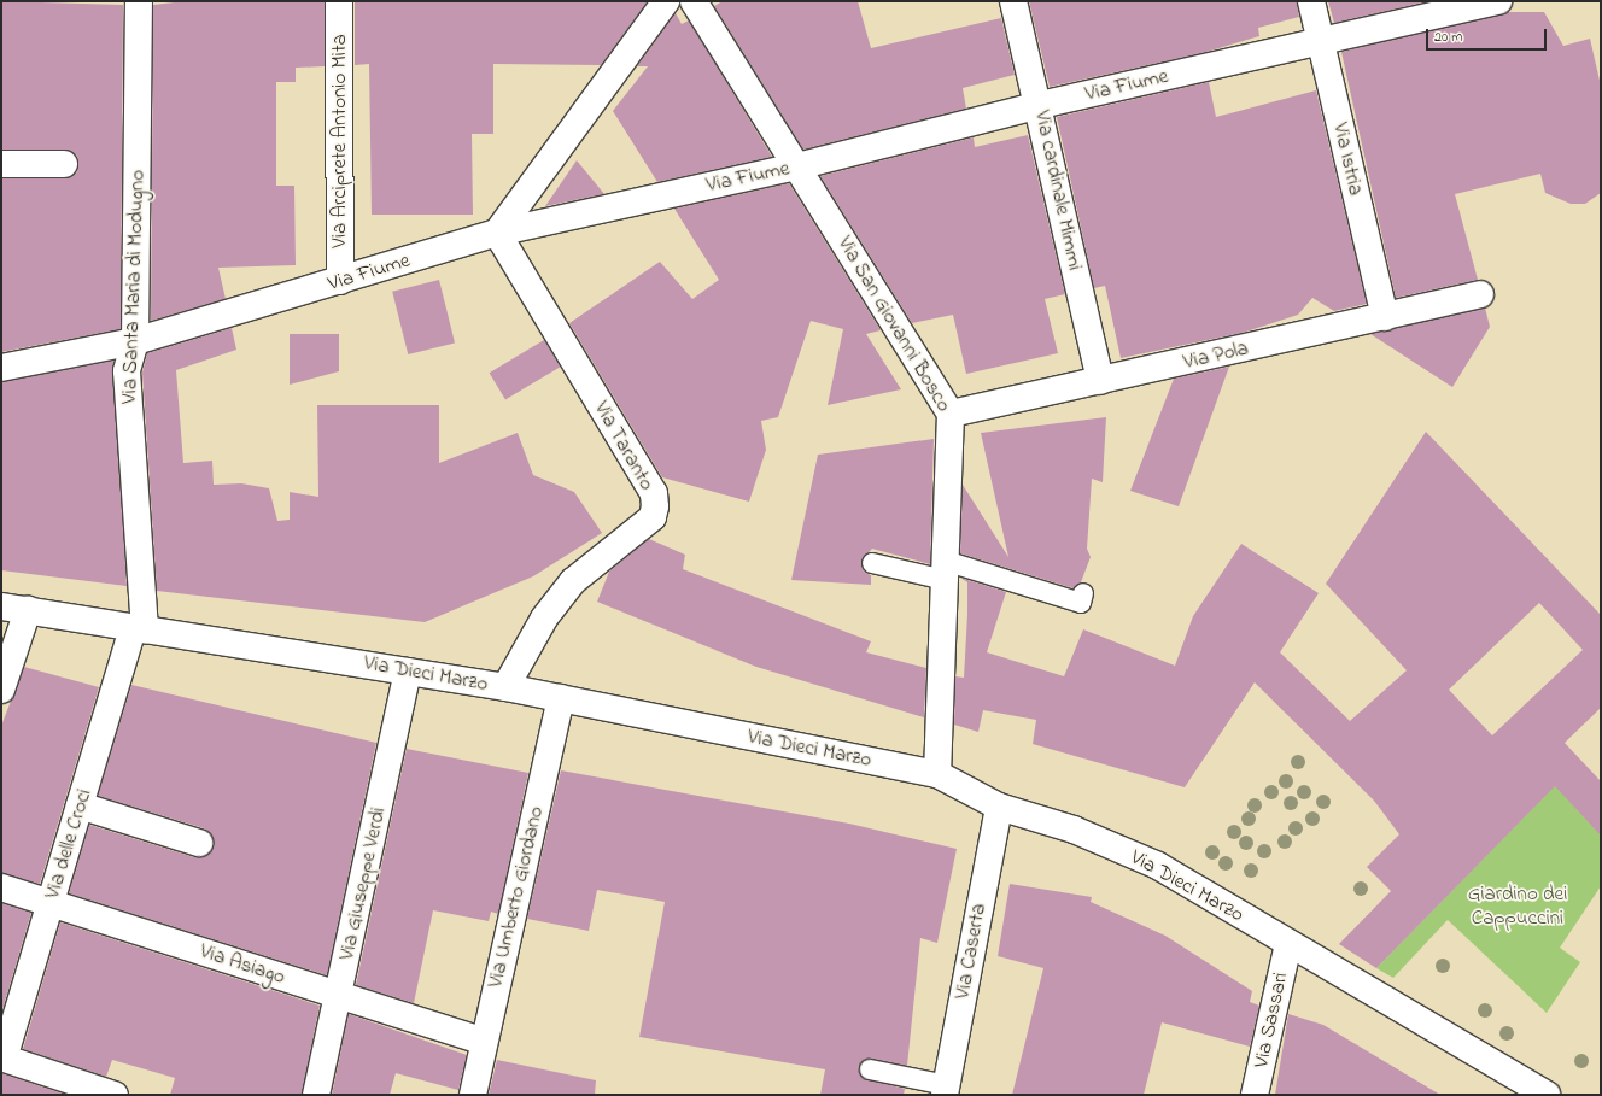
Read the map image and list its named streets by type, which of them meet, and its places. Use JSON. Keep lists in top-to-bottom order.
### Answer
{
  "streets": {
    "street": [
      "Via Fiume",
      "Via Arciprete Antonio Mita",
      "Via Istria",
      "Via cardinale Mimmi",
      "Via Santa Maria di Modugno",
      "Via San Giovanni Bosco",
      "Via Pola",
      "Via Taranto",
      "Via Dieci Marzo",
      "Via delle Croci",
      "Via Giuseppe Verdi",
      "Via Umberto Giordano",
      "Via Caserta",
      "Via Asiago",
      "Via Sassari"
    ]
  },
  "crossings": [
    ["Via Fiume", "Via Arciprete Antonio Mita"],
    ["Via Fiume", "Via Istria"],
    ["Via Fiume", "Via cardinale Mimmi"],
    ["Via Fiume", "Via Santa Maria di Modugno"],
    ["Via Fiume", "Via San Giovanni Bosco"],
    ["Via Fiume", "Via Taranto"],
    ["Via Istria", "Via Pola"],
    ["Via cardinale Mimmi", "Via Pola"],
    ["Via Santa Maria di Modugno", "Via Dieci Marzo"],
    ["Via Santa Maria di Modugno", "Via delle Croci"],
    ["Via San Giovanni Bosco", "Via Pola"],
    ["Via San Giovanni Bosco", "Via Dieci Marzo"],
    ["Via Taranto", "Via Dieci Marzo"],
    ["Via Dieci Marzo", "Via delle Croci"],
    ["Via Dieci Marzo", "Via Giuseppe Verdi"],
    ["Via Dieci Marzo", "Via Umberto Giordano"],
    ["Via Dieci Marzo", "Via Caserta"],
    ["Via Dieci Marzo", "Via Sassari"],
    ["Via delle Croci", "Via Asiago"],
    ["Via Giuseppe Verdi", "Via Asiago"],
    ["Via Umberto Giordano", "Via Asiago"]
  ],
  "parks": ["Giardino dei Cappuccini"],
  "scale_bar": "20 m"
}
